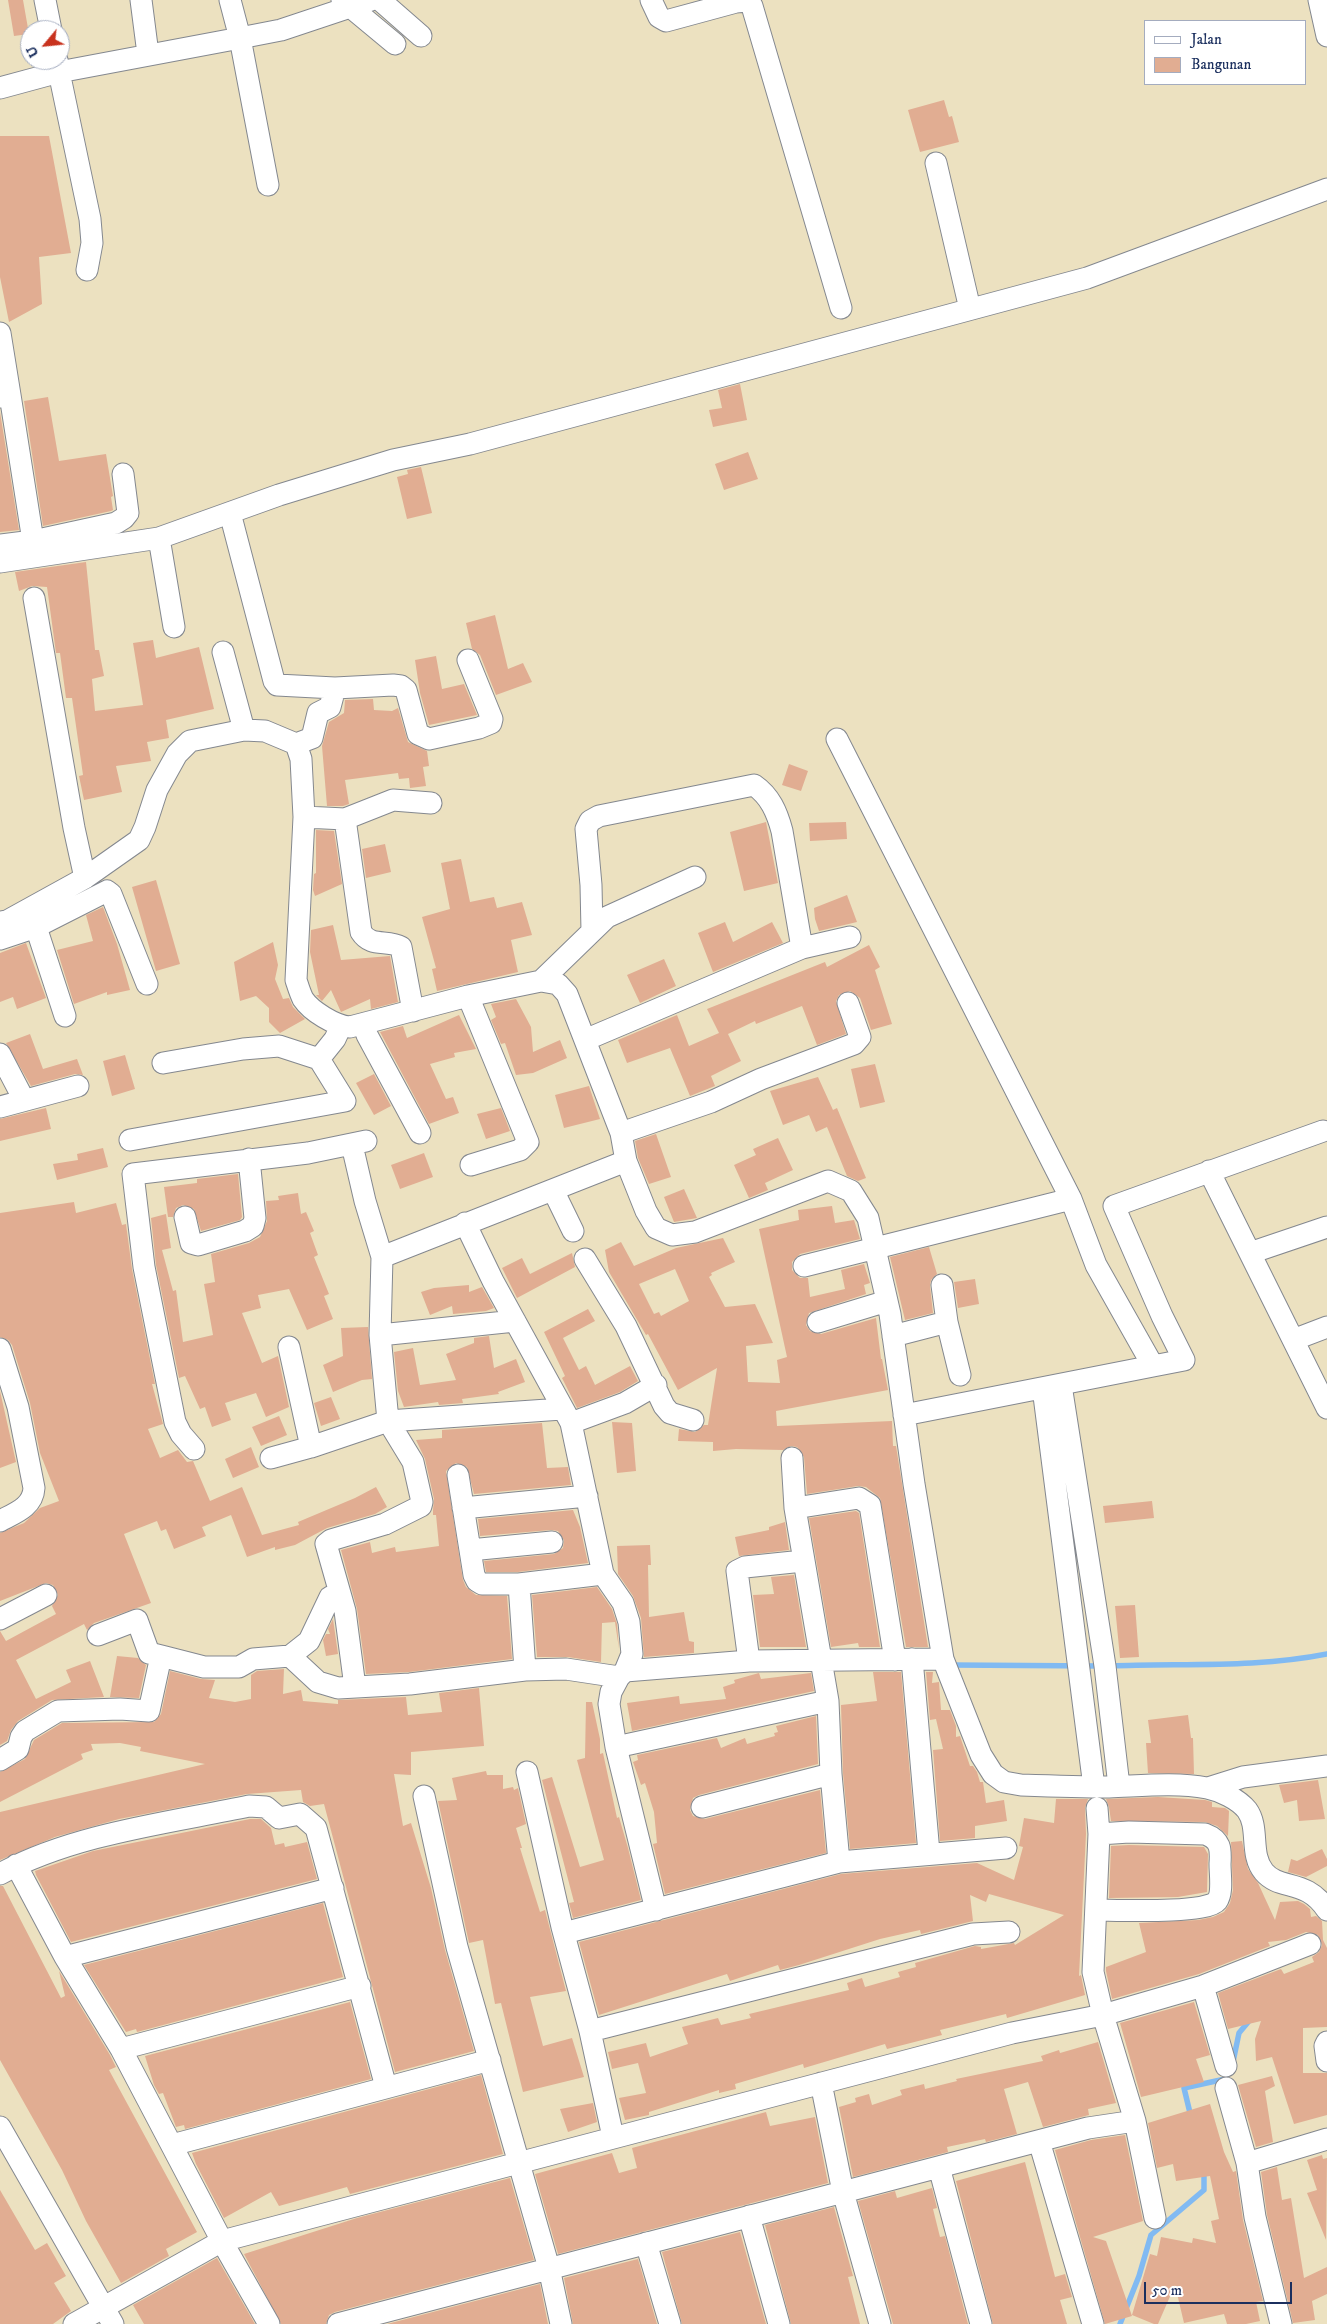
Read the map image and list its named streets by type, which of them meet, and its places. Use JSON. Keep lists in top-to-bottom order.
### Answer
{
  "legend": ["Jalan", "Bangunan"],
  "scale_bar": "50 m",
  "north": "bottom left"
}
